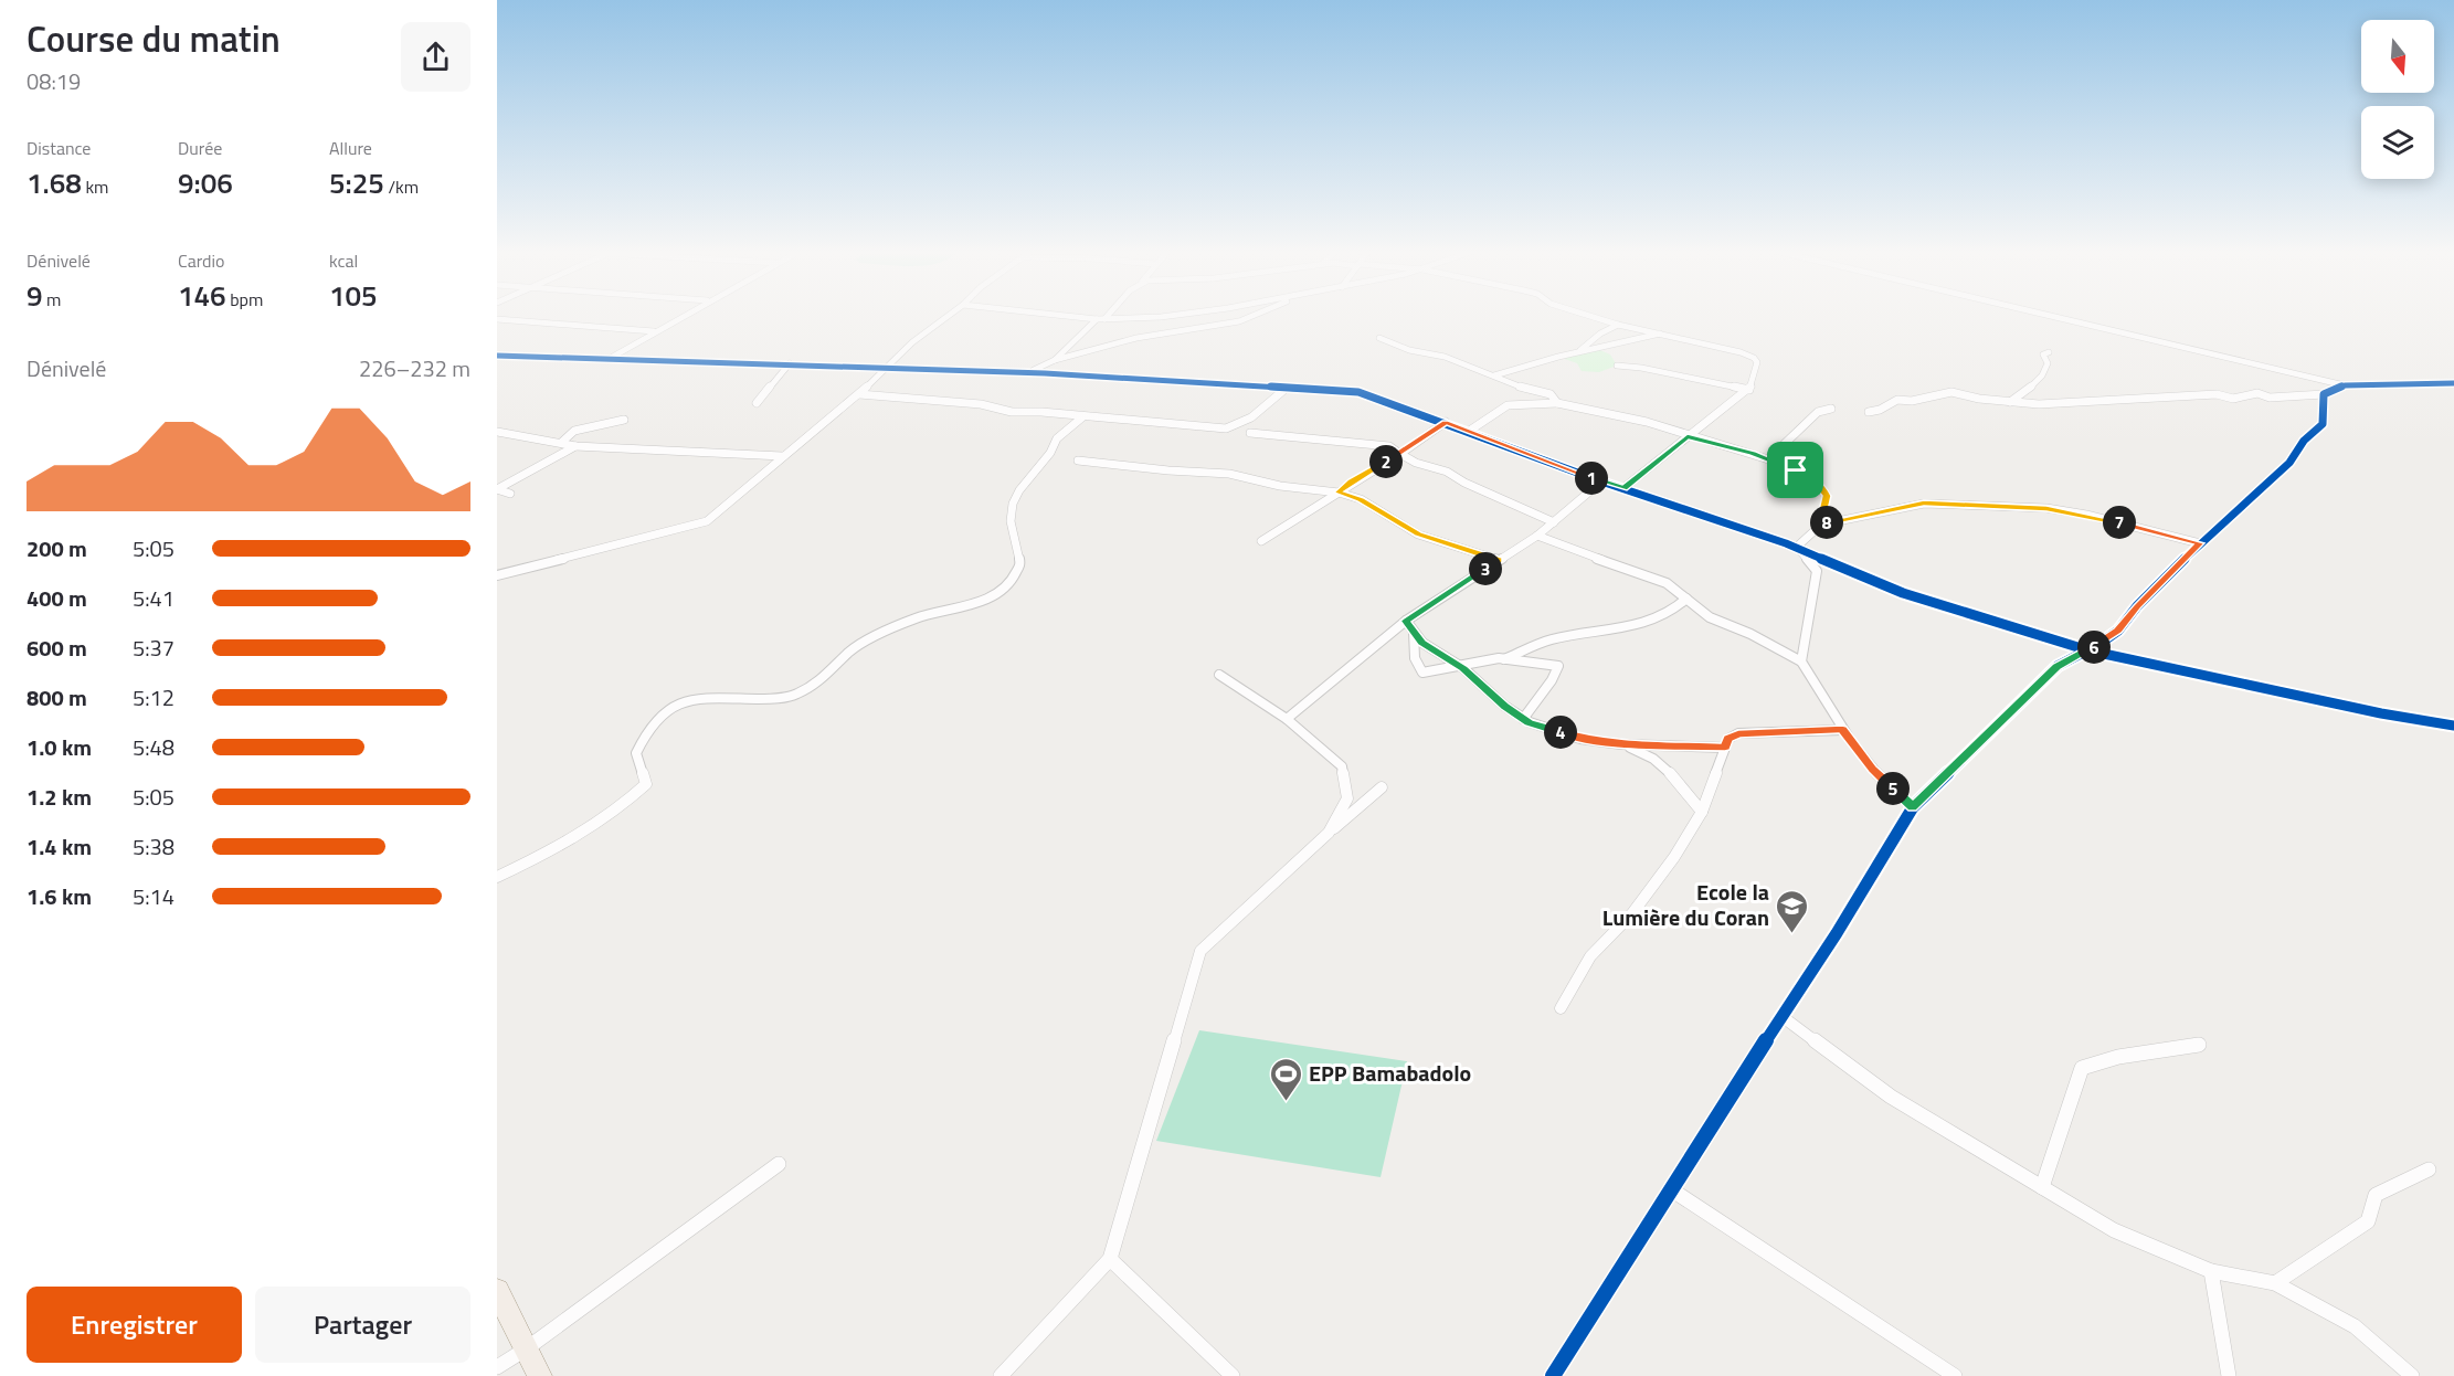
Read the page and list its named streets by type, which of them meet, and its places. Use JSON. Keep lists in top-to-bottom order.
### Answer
{
  "places": {
    "school or university": ["Ecole la Lumière du Coran"],
    "sports": ["EPP Bamabadolo"]
  },
  "north": "bottom",
  "page": {
    "heading": ["Course du matin", "08:19"],
    "stats": [
      ["Distance", "1.68 km"],
      ["Durée", "9:06"],
      ["Allure", "5:25 /km"],
      ["Dénivelé", "9 m"],
      ["Cardio", "146 bpm"],
      ["kcal", "105"]
    ],
    "chart": ["Dénivelé", "226–232 m"],
    "pins": [
      "2",
      "1",
      "7",
      "8",
      "3",
      "6",
      "4",
      "5"
    ],
    "list": [
      {
        "name": "200 m",
        "note": "5:05"
      },
      {
        "name": "400 m",
        "note": "5:41"
      },
      {
        "name": "600 m",
        "note": "5:37"
      },
      {
        "name": "800 m",
        "note": "5:12"
      },
      {
        "name": "1.0 km",
        "note": "5:48"
      },
      {
        "name": "1.2 km",
        "note": "5:05"
      },
      {
        "name": "1.4 km",
        "note": "5:38"
      },
      {
        "name": "1.6 km",
        "note": "5:14"
      }
    ],
    "buttons": ["Enregistrer", "Partager"]
  }
}
